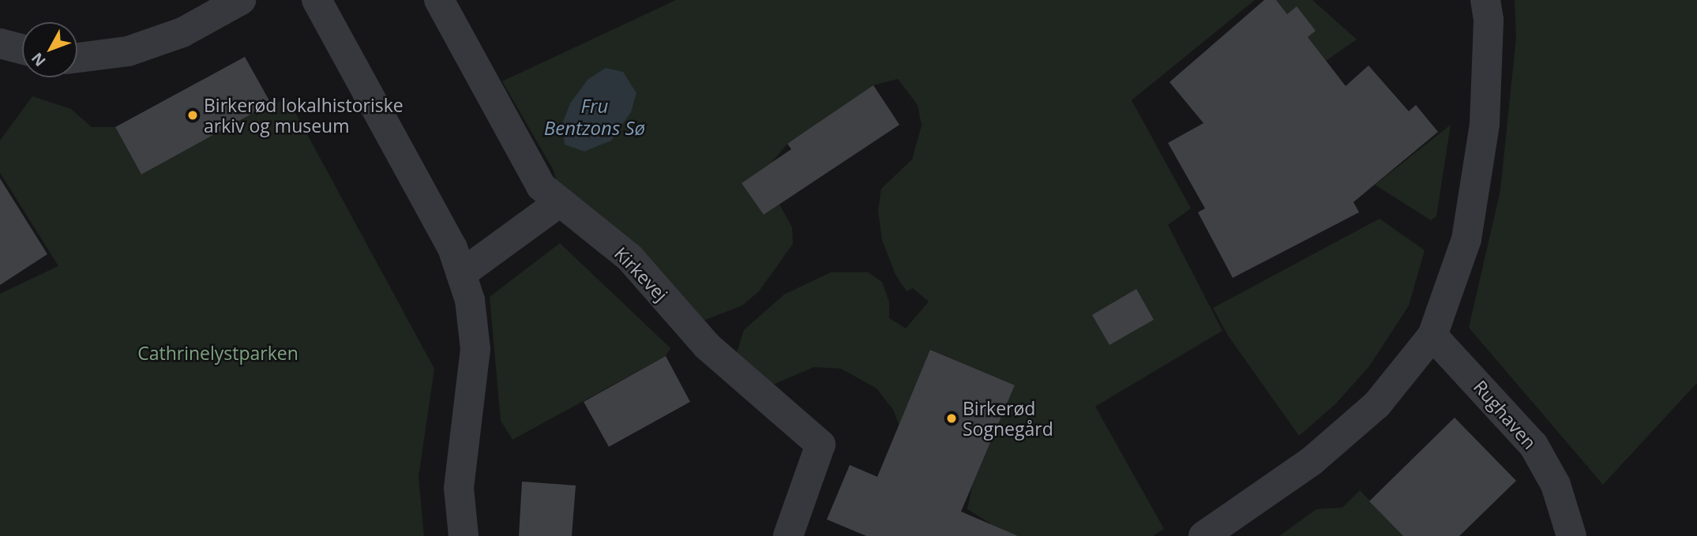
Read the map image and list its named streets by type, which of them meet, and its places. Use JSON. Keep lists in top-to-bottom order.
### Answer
{
  "streets": {
    "street": ["Kirkevej", "Rughaven"]
  },
  "water": ["Fru Bentzons Sø"],
  "parks": ["Cathrinelystparken"],
  "places": ["Birkerød lokalhistoriske arkiv og museum", "Birkerød Sognegård"],
  "north": "bottom left"
}
